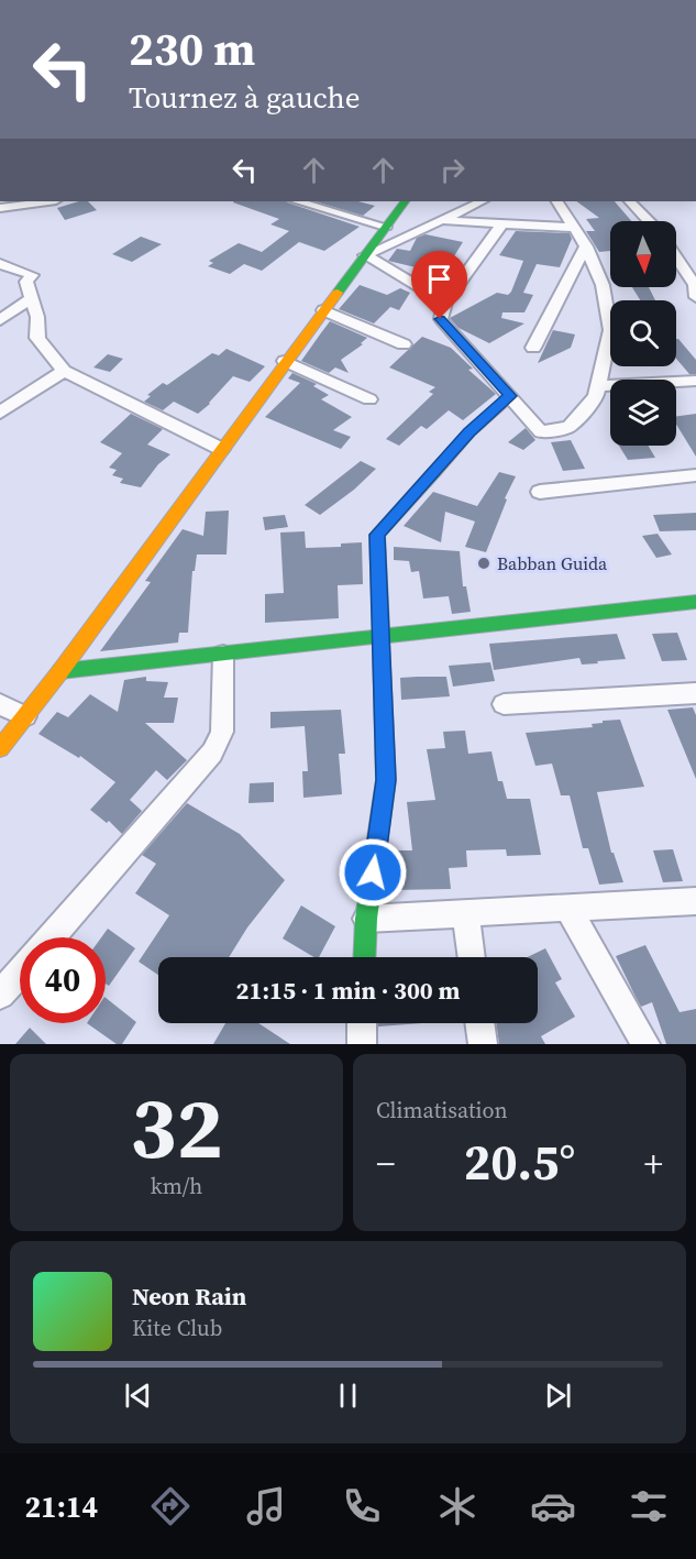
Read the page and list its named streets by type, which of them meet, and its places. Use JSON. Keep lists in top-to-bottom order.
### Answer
{
  "places": ["Babban Guida"],
  "north": "bottom",
  "page": {
    "turn": ["230 m", "Tournez à gauche"],
    "limit": "40",
    "trip": "21:15 · 1 min · 300 m",
    "tile": [
      ["32", "km/h"],
      "Climatisation"
    ],
    "heat": ["−", "20.5°", "+"],
    "song": ["Neon Rain", "Kite Club"],
    "tabs": "21:14"
  }
}
